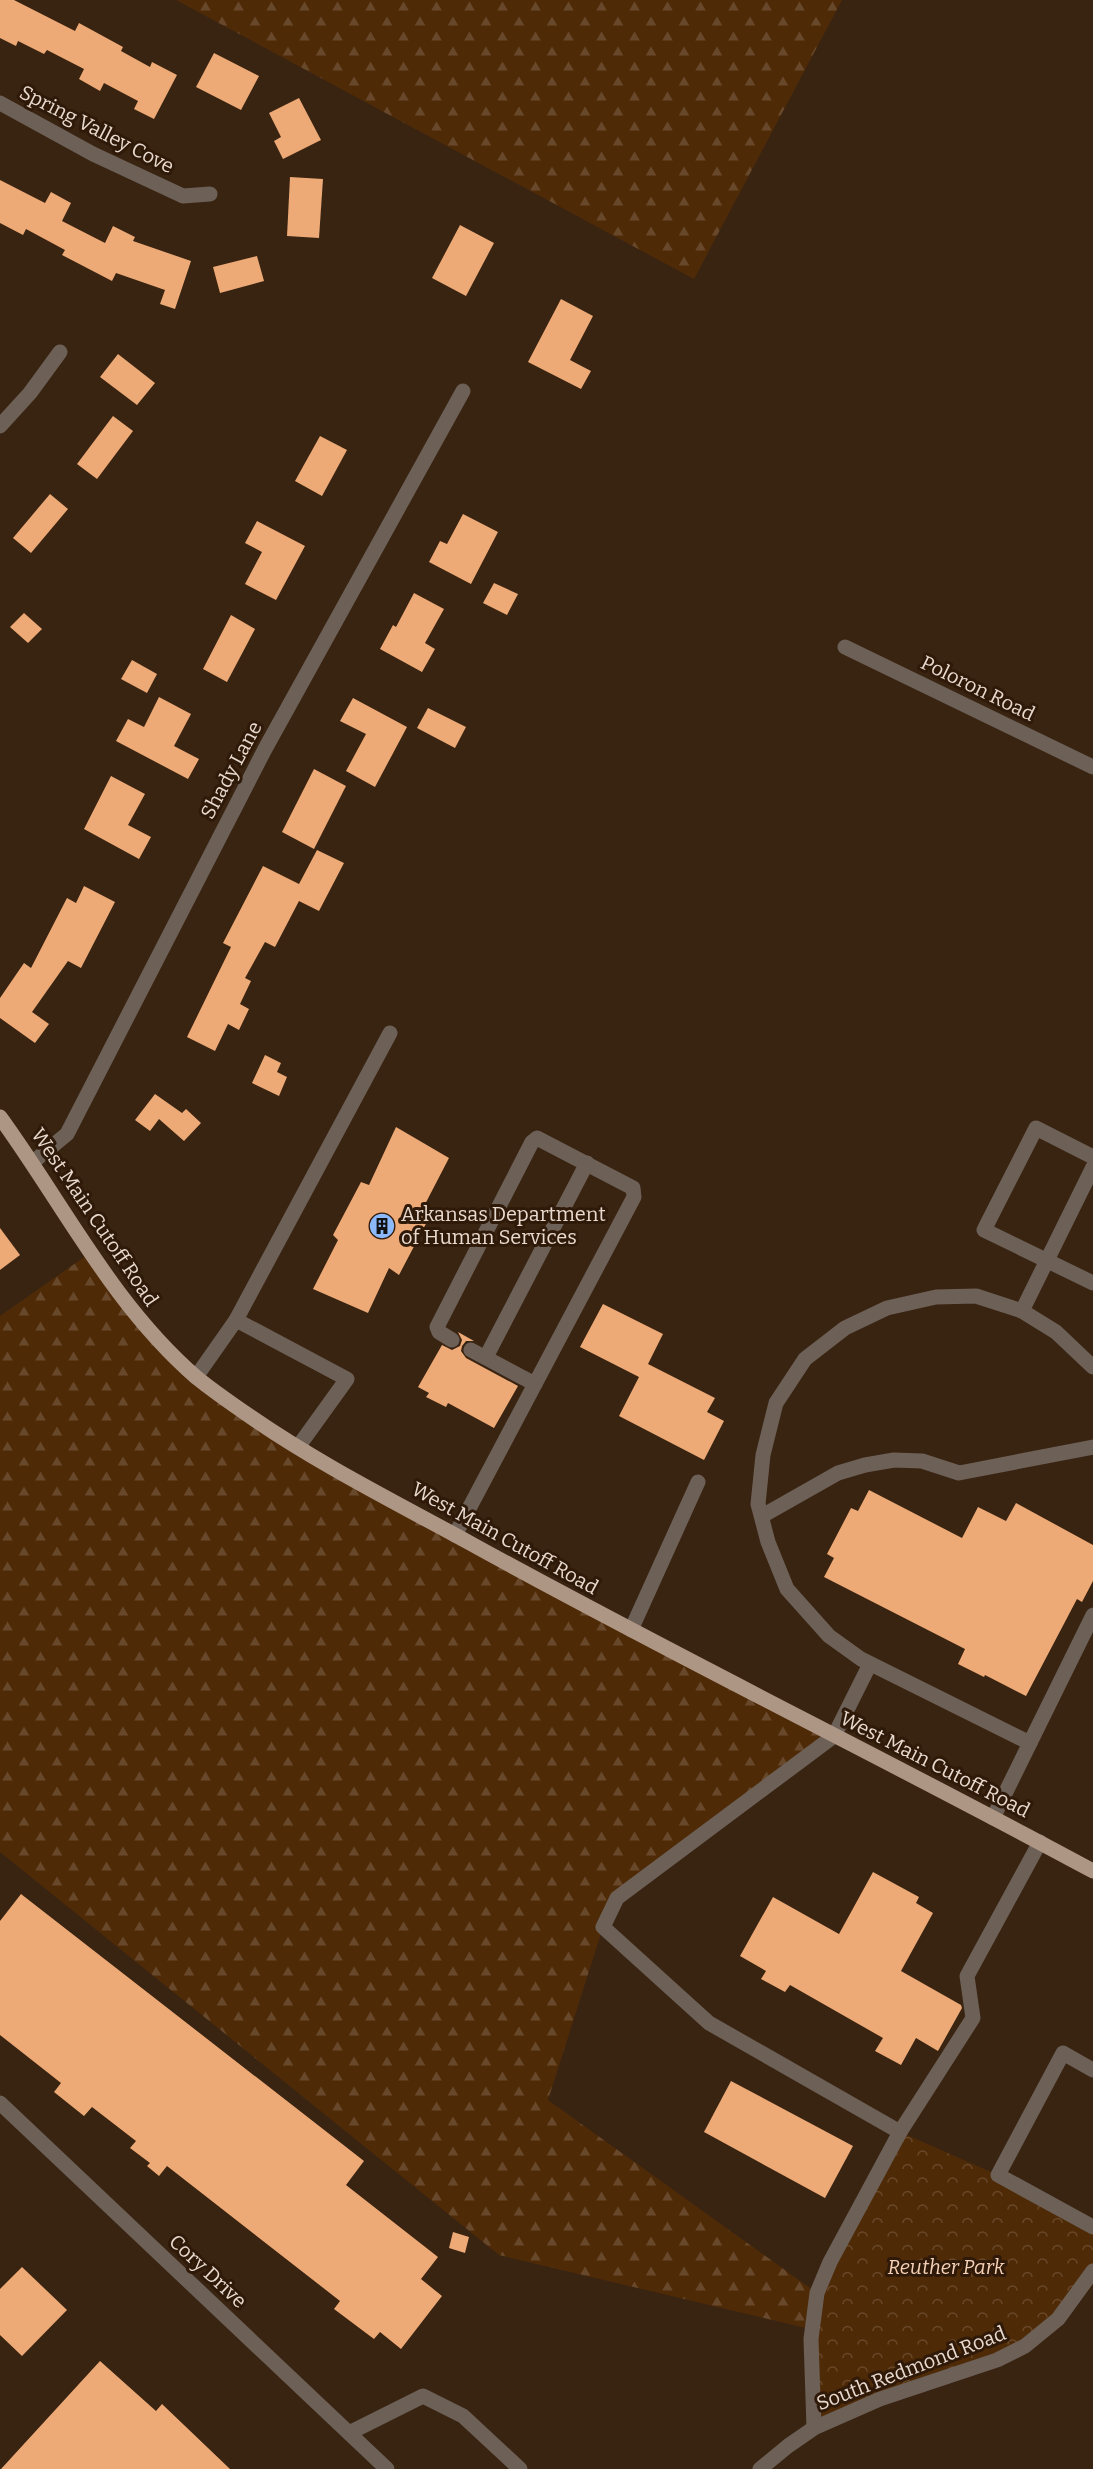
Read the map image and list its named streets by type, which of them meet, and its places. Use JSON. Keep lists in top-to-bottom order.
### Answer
{
  "streets": {
    "main road": ["West Main Cutoff Road"],
    "street": [
      "Spring Valley Cove",
      "Poloron Road",
      "Shady Lane",
      "Cory Drive",
      "South Redmond Road"
    ]
  },
  "crossings": [
    ["Shady Lane", "West Main Cutoff Road"]
  ],
  "parks": ["Reuther Park"],
  "places": {
    "building": ["Arkansas Department of Human Services"]
  }
}
